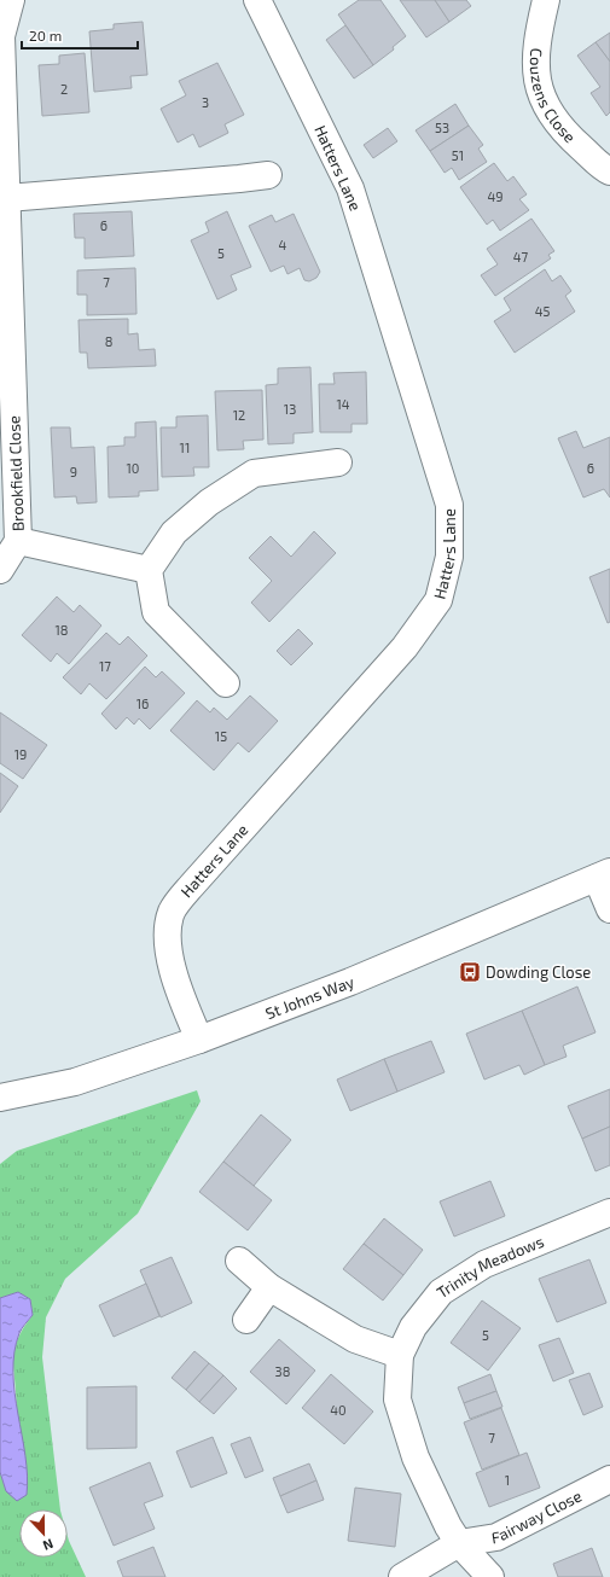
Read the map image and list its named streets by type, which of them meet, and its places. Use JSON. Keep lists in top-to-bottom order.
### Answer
{
  "streets": {
    "street": [
      "Couzens Close",
      "Hatters Lane",
      "Brookfield Close",
      "St Johns Way",
      "Trinity Meadows",
      "Fairway Close"
    ]
  },
  "crossings": [
    ["Hatters Lane", "St Johns Way"],
    ["Trinity Meadows", "Fairway Close"]
  ],
  "places": {
    "bus stop": ["Dowding Close"]
  },
  "house_numbers": [
    "2",
    "3",
    "53",
    "51",
    "49",
    "6",
    "4",
    "5",
    "47",
    "7",
    "45",
    "8",
    "14",
    "13",
    "12",
    "11",
    "10",
    "6",
    "9",
    "18",
    "17",
    "16",
    "15",
    "19",
    "5",
    "38",
    "40",
    "7",
    "1"
  ],
  "scale_bar": "20 m",
  "north": "bottom"
}
